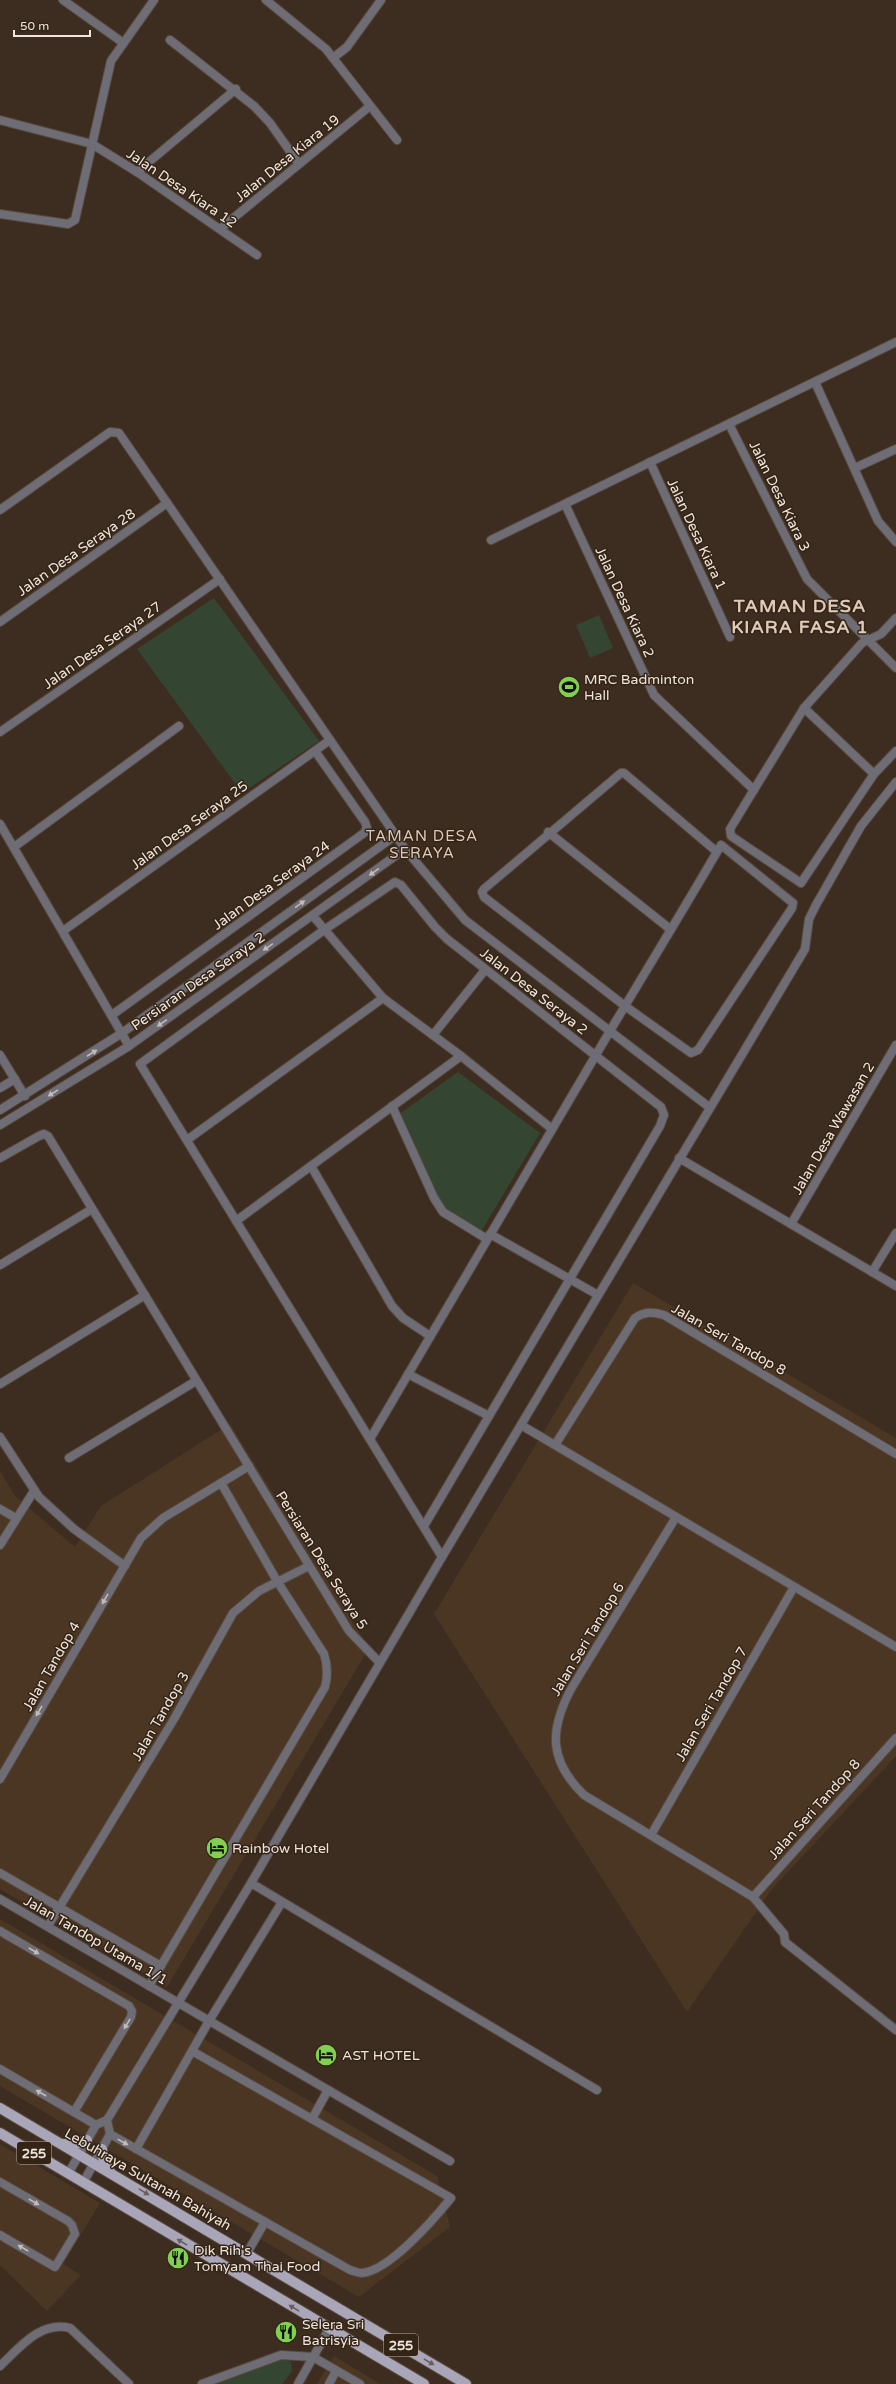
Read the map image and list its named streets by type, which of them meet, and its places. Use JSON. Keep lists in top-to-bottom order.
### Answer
{
  "streets": {
    "main road": ["255", "Lebuhraya Sultanah Bahiyah"],
    "street": [
      "Jalan Desa Kiara 19",
      "Jalan Desa Kiara 12",
      "Jalan Desa Kiara 3",
      "Jalan Desa Kiara 1",
      "Jalan Desa Seraya 28",
      "Jalan Desa Kiara 2",
      "Jalan Desa Seraya 27",
      "Jalan Desa Seraya 25",
      "Jalan Desa Seraya 24",
      "Persiaran Desa Seraya 2",
      "Jalan Desa Seraya 2",
      "Jalan Desa Wawasan 2",
      "Jalan Seri Tandop 8",
      "Persiaran Desa Seraya 5",
      "Jalan Seri Tandop 6",
      "Jalan Tandop 4",
      "Jalan Seri Tandop 7",
      "Jalan Tandop 3",
      "Jalan Tandop Utama 1/1"
    ]
  },
  "crossings": [
    ["Jalan Desa Kiara 19", "Jalan Desa Kiara 12"],
    ["Jalan Desa Seraya 25", "Jalan Desa Seraya 24"],
    ["Jalan Seri Tandop 8", "Jalan Seri Tandop 6"],
    ["Persiaran Desa Seraya 5", "Jalan Tandop 4"],
    ["Persiaran Desa Seraya 5", "Jalan Tandop 3"],
    ["Jalan Seri Tandop 6", "Jalan Seri Tandop 7"],
    ["Jalan Tandop 3", "Jalan Tandop Utama 1/1"]
  ],
  "one_way": ["Jalan Tandop 4"],
  "districts": ["TAMAN DESA KIARA FASA 1", "TAMAN DESA SERAYA"],
  "places": {
    "sports": ["MRC Badminton Hall"],
    "hotel": ["Rainbow Hotel", "AST HOTEL"],
    "restaurant": ["Dik Rih's Tomyam Thai Food", "Selera Sri Batrisyia"]
  },
  "scale_bar": "50 m"
}
